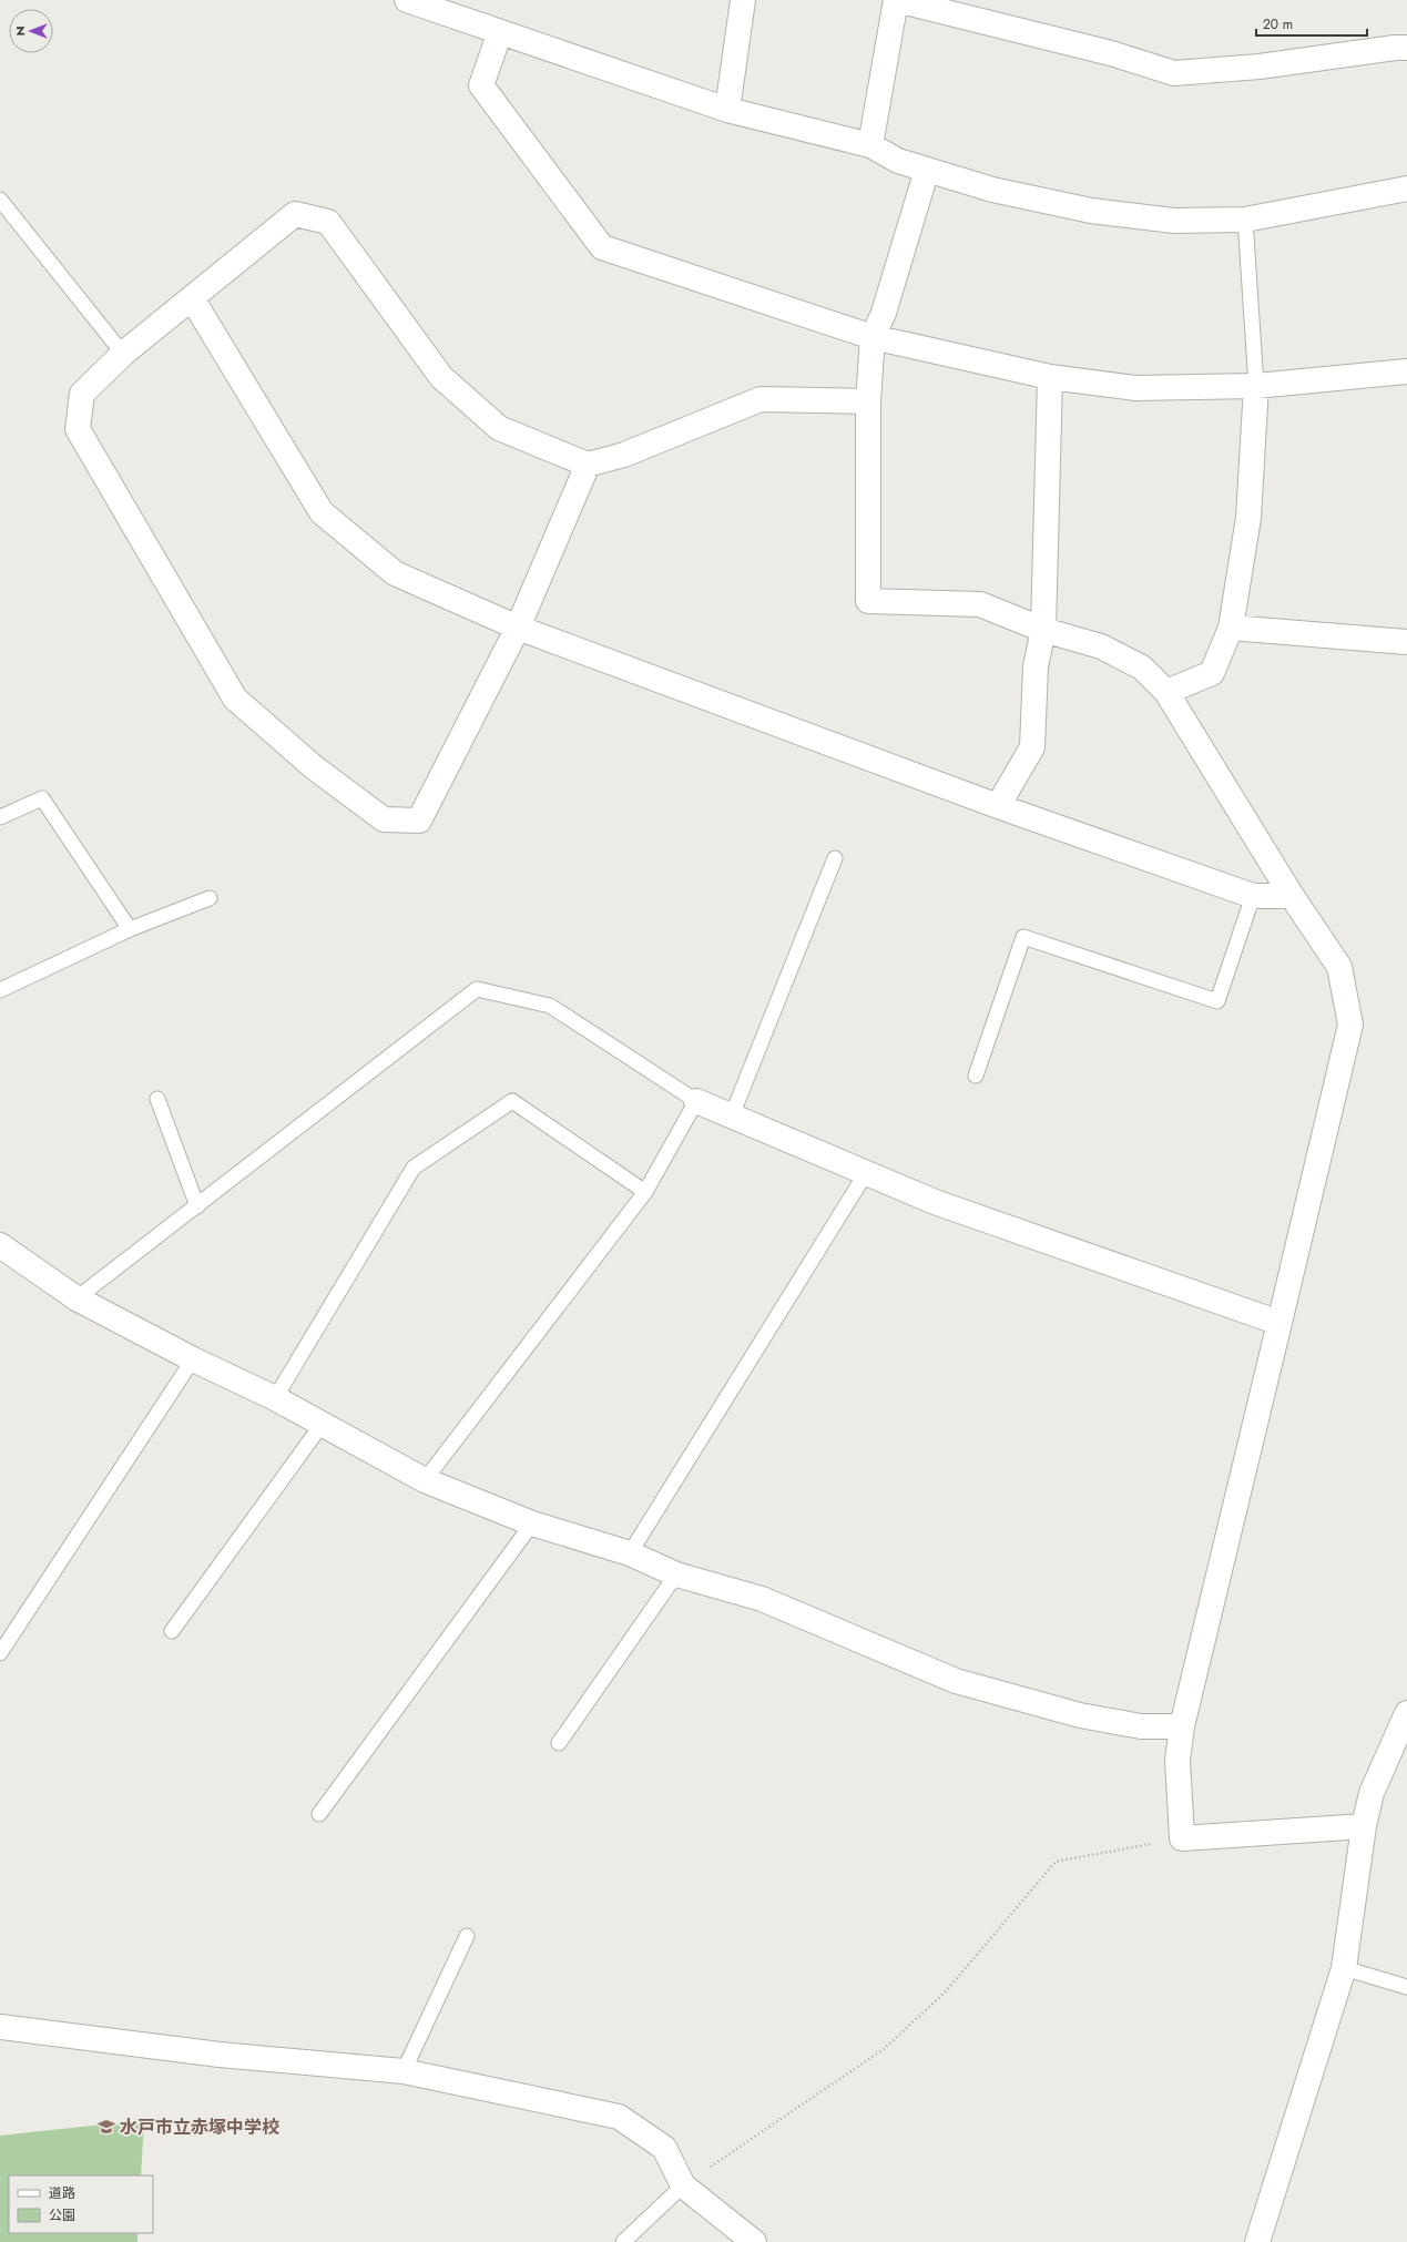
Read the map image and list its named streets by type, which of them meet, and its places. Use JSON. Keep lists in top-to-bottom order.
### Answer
{
  "places": {
    "school or university": ["水戸市立赤塚中学校"]
  },
  "legend": ["道路", "公園"],
  "scale_bar": "20 m",
  "north": "left"
}
